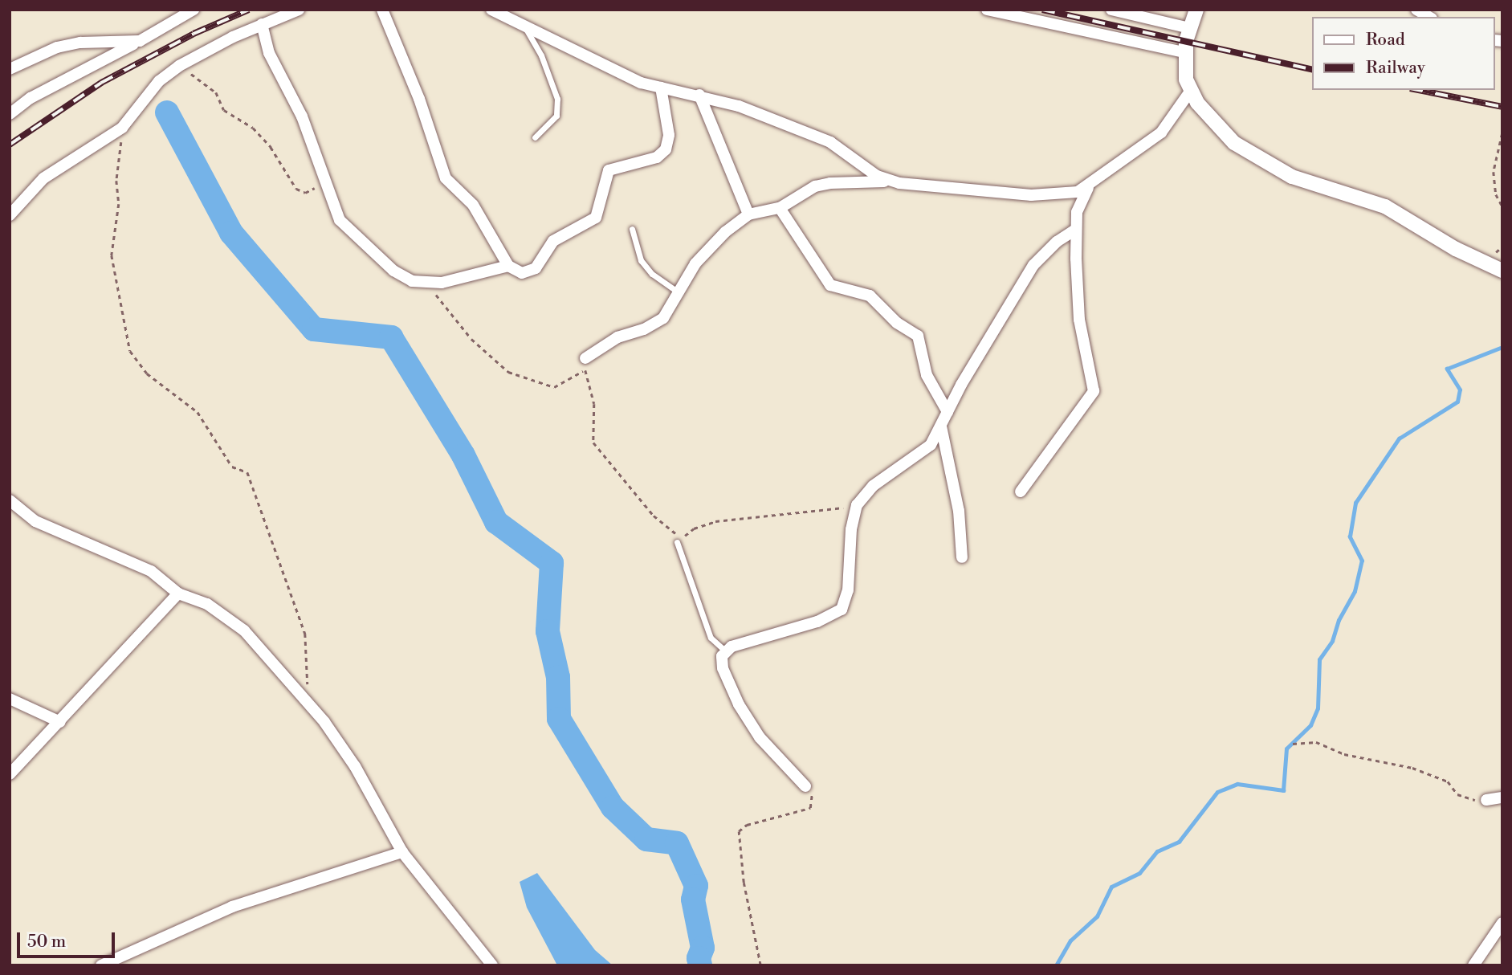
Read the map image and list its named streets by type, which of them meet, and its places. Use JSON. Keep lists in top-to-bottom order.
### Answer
{
  "legend": ["Road", "Railway"],
  "scale_bar": "50 m"
}
